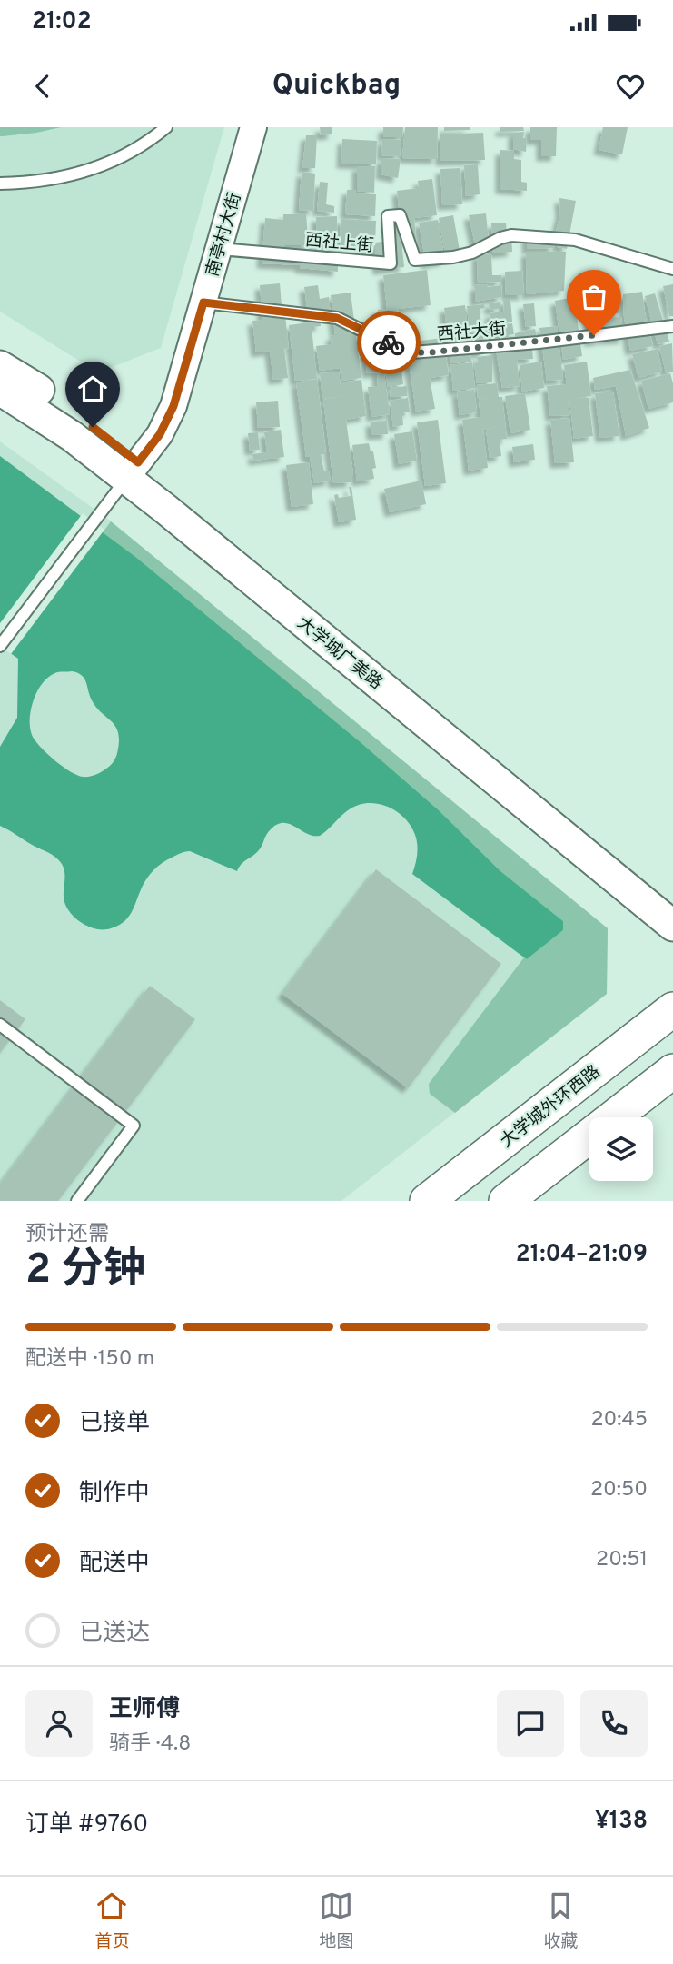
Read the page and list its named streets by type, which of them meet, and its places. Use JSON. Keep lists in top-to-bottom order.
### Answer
{
  "streets": {
    "main road": ["大学城广美路", "大学城外环西路"],
    "street": ["南亭村大街"],
    "lane": ["西社上街", "西社大街"]
  },
  "crossings": [
    ["南亭村大街", "西社上街"],
    ["南亭村大街", "西社大街"],
    ["南亭村大街", "大学城广美路"]
  ],
  "page": {
    "status": "21:02",
    "header": "Quickbag",
    "heading": ["2 分钟", "预计还需", "21:04–21:09"],
    "panel": [
      "王师傅",
      "骑手 · 4.8",
      "订单 #9760",
      "¥138"
    ],
    "bar": "配送中 · 150 m",
    "list": [
      ["已接单", "20:45"],
      ["制作中", "20:50"],
      ["配送中", "20:51"],
      "已送达"
    ],
    "tabs": ["首页", "地图", "收藏"]
  }
}
